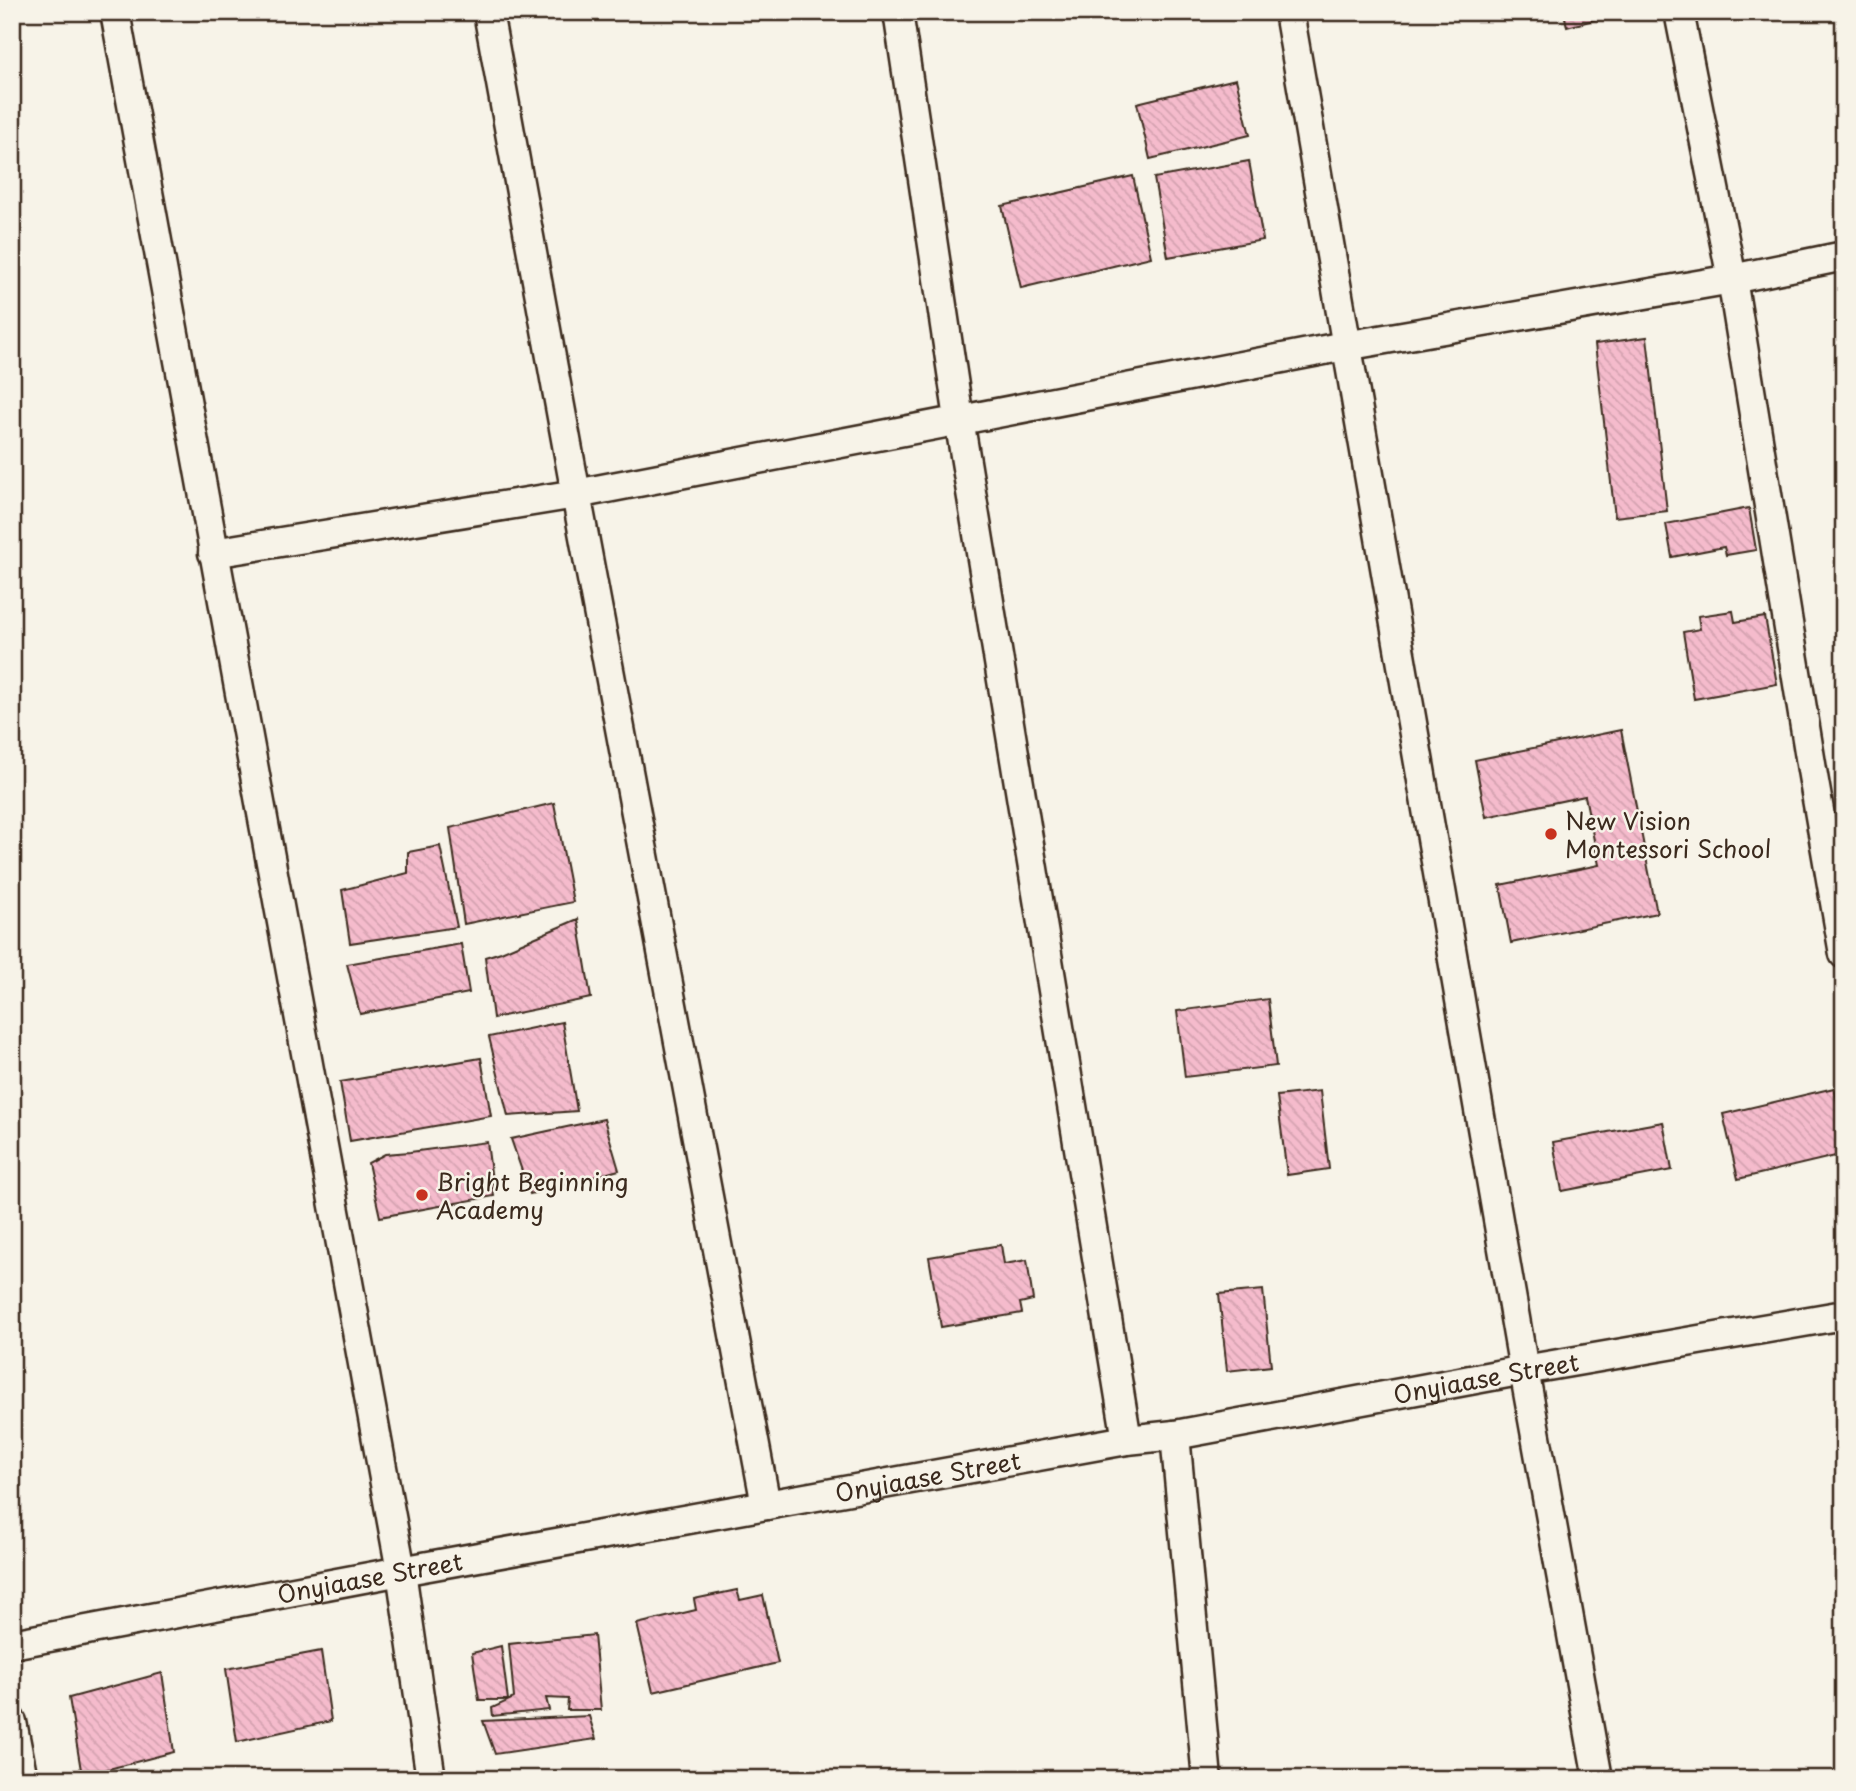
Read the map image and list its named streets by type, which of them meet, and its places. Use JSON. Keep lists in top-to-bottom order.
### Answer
{
  "streets": {
    "street": ["Onyiaase Street"]
  },
  "places": ["New Vision Montessori School", "Bright Beginning Academy"]
}
